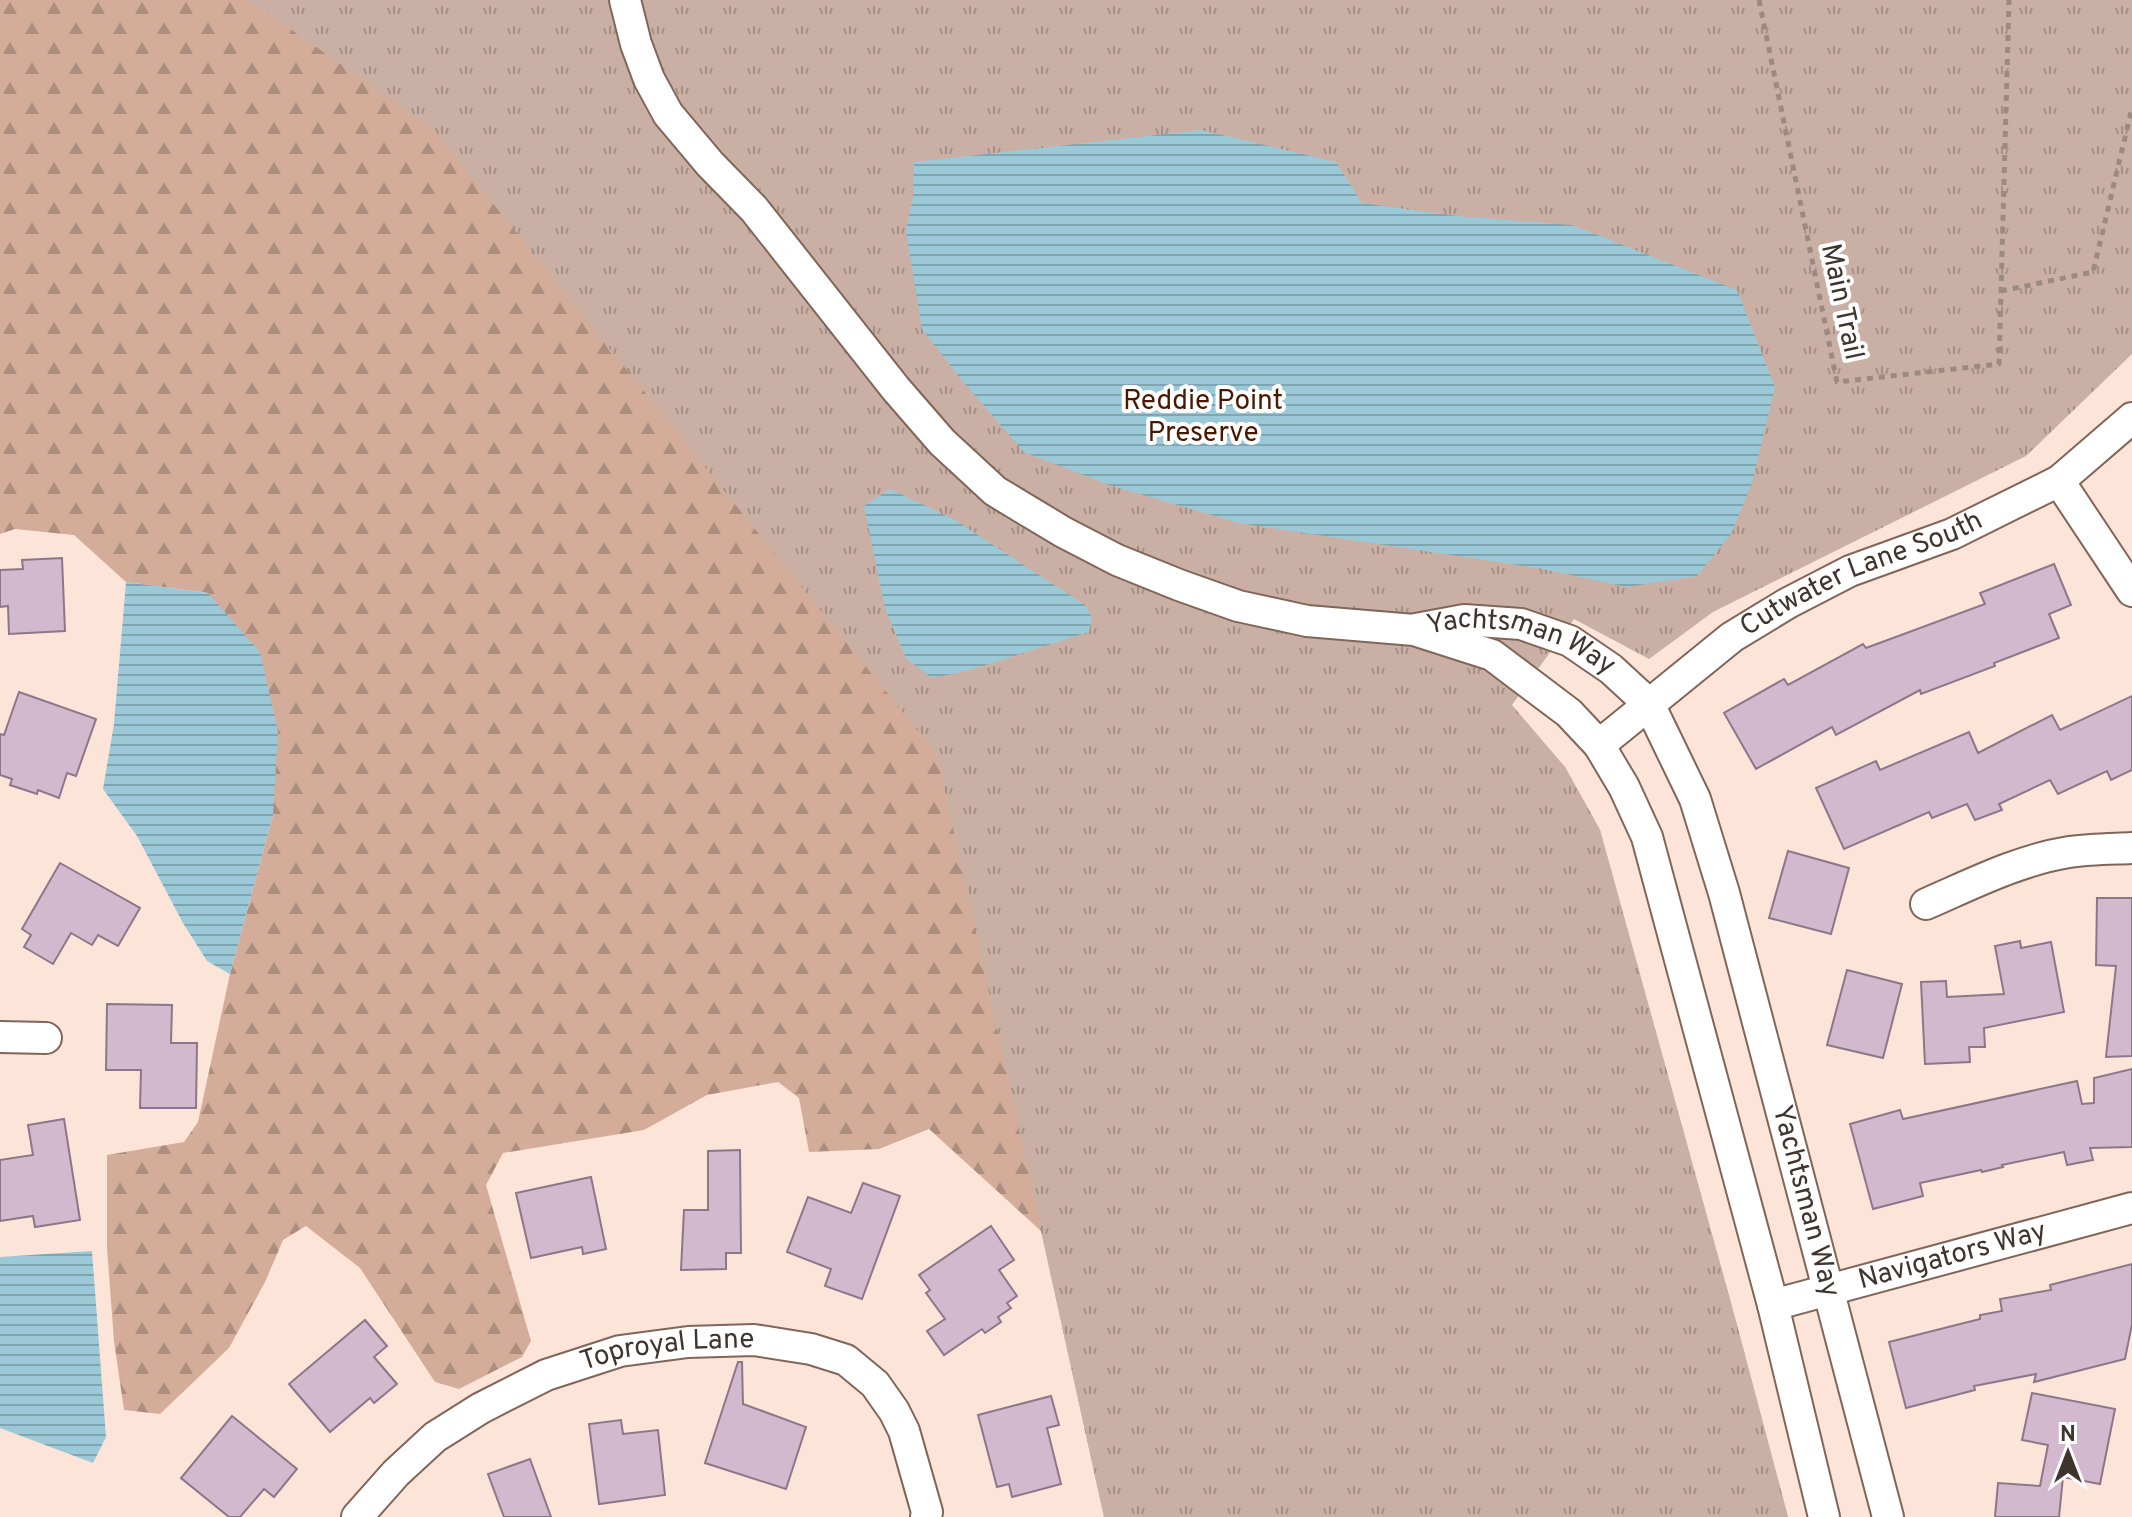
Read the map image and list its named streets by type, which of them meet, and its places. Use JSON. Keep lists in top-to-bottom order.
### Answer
{
  "streets": {
    "street": [
      "Cutwater Lane South",
      "Yachtsman Way",
      "Navigators Way",
      "Toproyal Lane"
    ],
    "path": ["Main Trail"]
  },
  "crossings": [
    ["Cutwater Lane South", "Yachtsman Way"],
    ["Yachtsman Way", "Navigators Way"]
  ],
  "parks": ["Reddie Point Preserve"],
  "north": "top"
}
